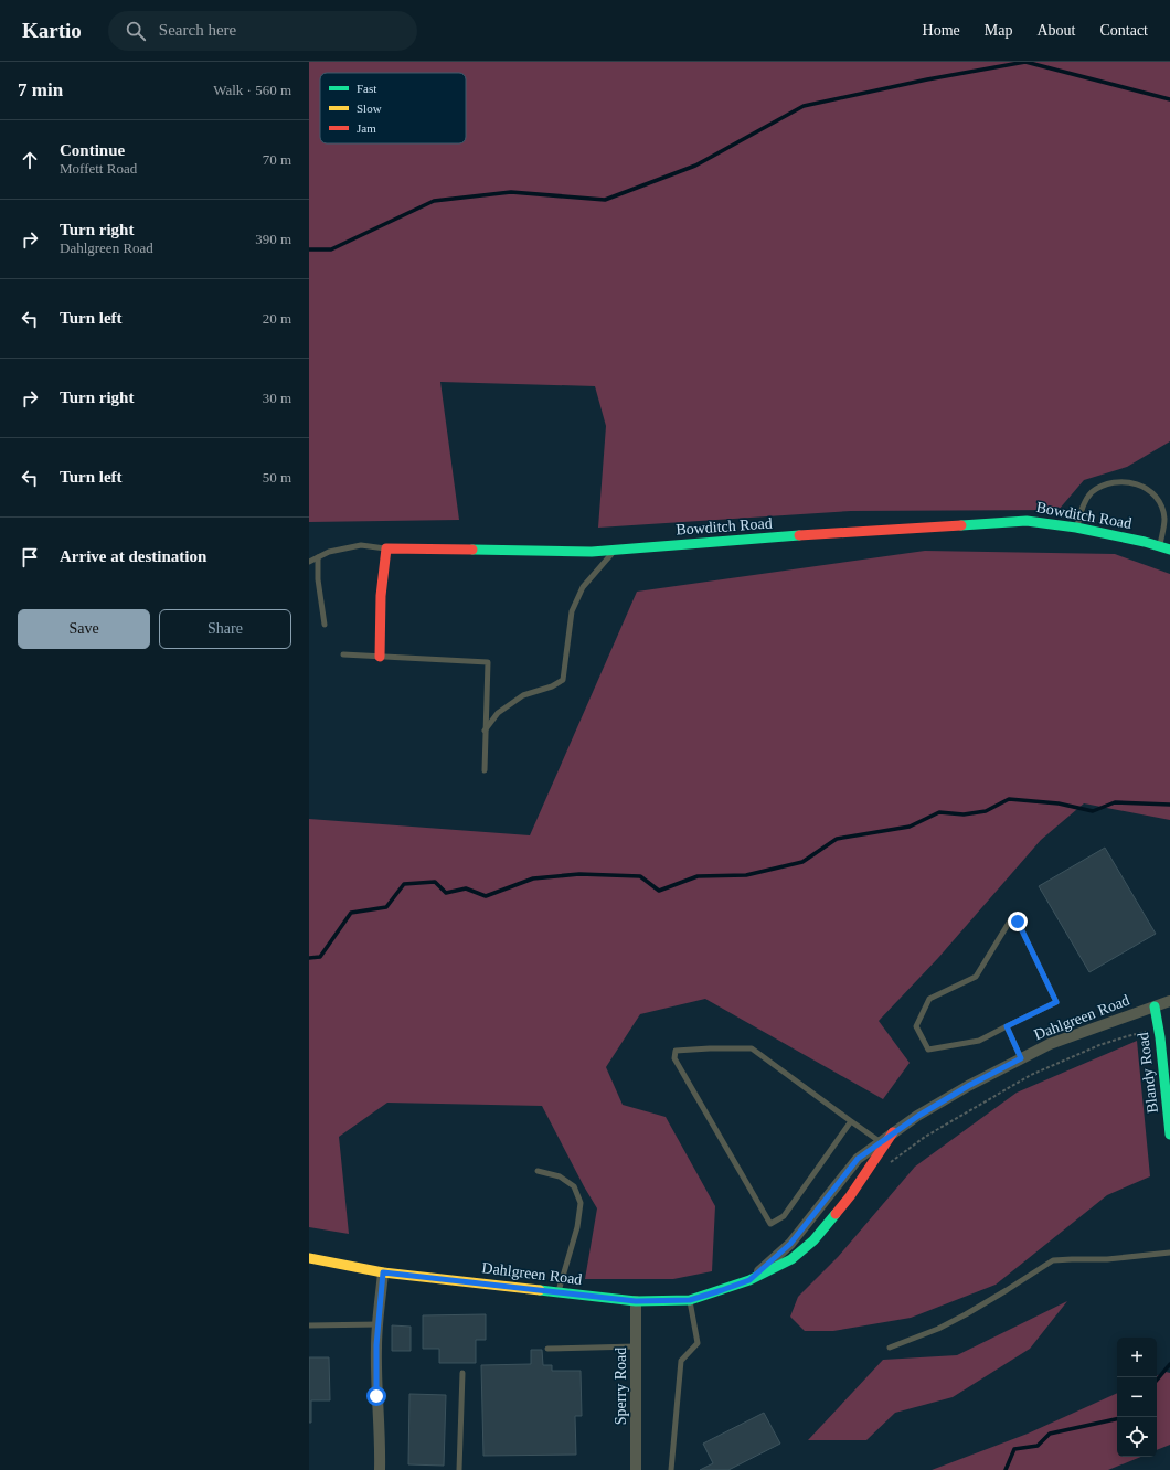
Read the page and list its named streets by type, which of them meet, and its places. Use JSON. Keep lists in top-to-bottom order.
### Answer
{
  "streets": {
    "street": [
      "Bowditch Road",
      "Dahlgreen Road",
      "Blandy Road",
      "Sperry Road"
    ]
  },
  "crossings": [
    ["Dahlgreen Road", "Blandy Road"],
    ["Dahlgreen Road", "Sperry Road"]
  ],
  "legend": ["Fast", "Slow", "Jam"],
  "page": {
    "header": "Kartio",
    "search": "Search here",
    "nav": [
      "Home",
      "Map",
      "About",
      "Contact"
    ],
    "heading": ["7 min", "Walk · 560 m"],
    "list": [
      ["Continue", "Moffett Road", "70 m"],
      ["Turn right", "Dahlgreen Road", "390 m"],
      ["Turn left", "20 m"],
      ["Turn right", "30 m"],
      ["Turn left", "50 m"],
      "Arrive at destination"
    ],
    "buttons": ["Save", "Share"],
    "map_buttons": ["+", "−"]
  }
}
